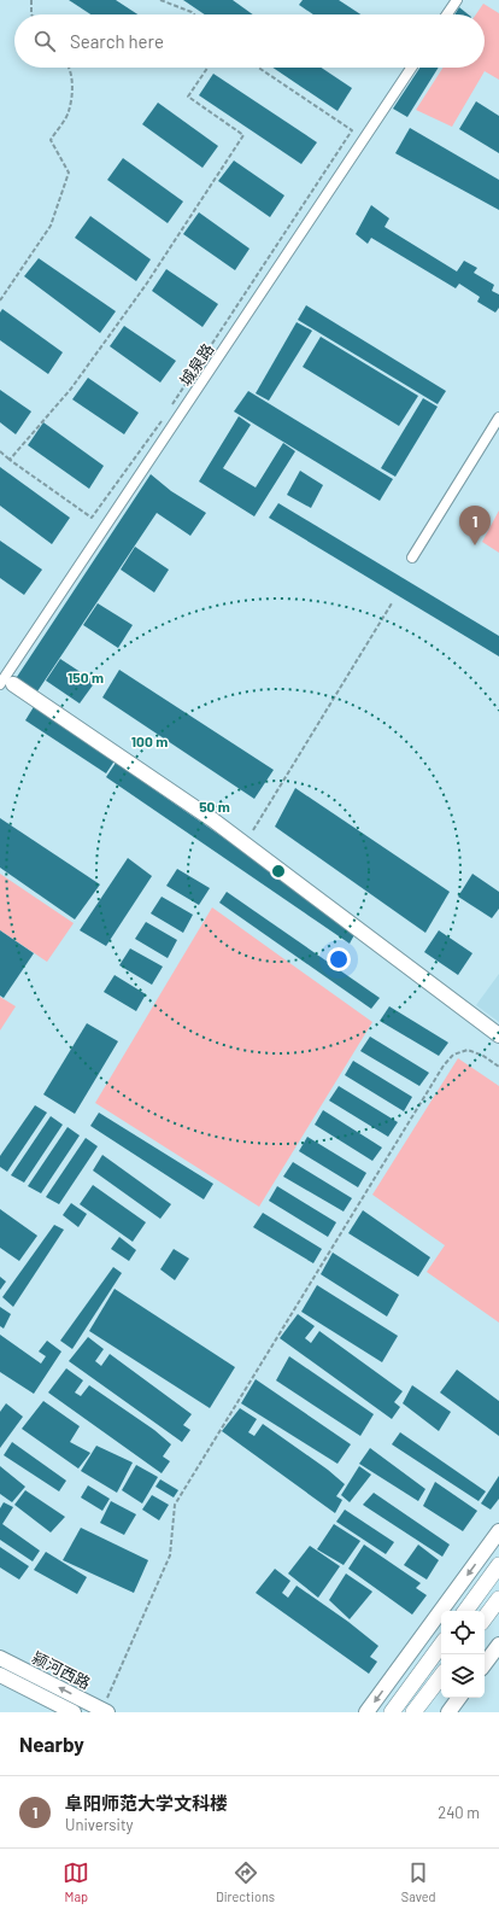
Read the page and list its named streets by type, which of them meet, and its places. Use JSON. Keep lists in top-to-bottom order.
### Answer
{
  "streets": {
    "main road": ["颍河西路"],
    "street": ["城泉路"]
  },
  "page": {
    "search": "Search here",
    "pins": "1",
    "heading": "Nearby",
    "list": [
      {
        "mark": "1",
        "name": "阜阳师范大学文科楼",
        "note": "University",
        "value": "240 m"
      }
    ],
    "nav": ["Map", "Directions", "Saved"]
  },
  "rings": ["150 m", "100 m", "50 m"]
}
